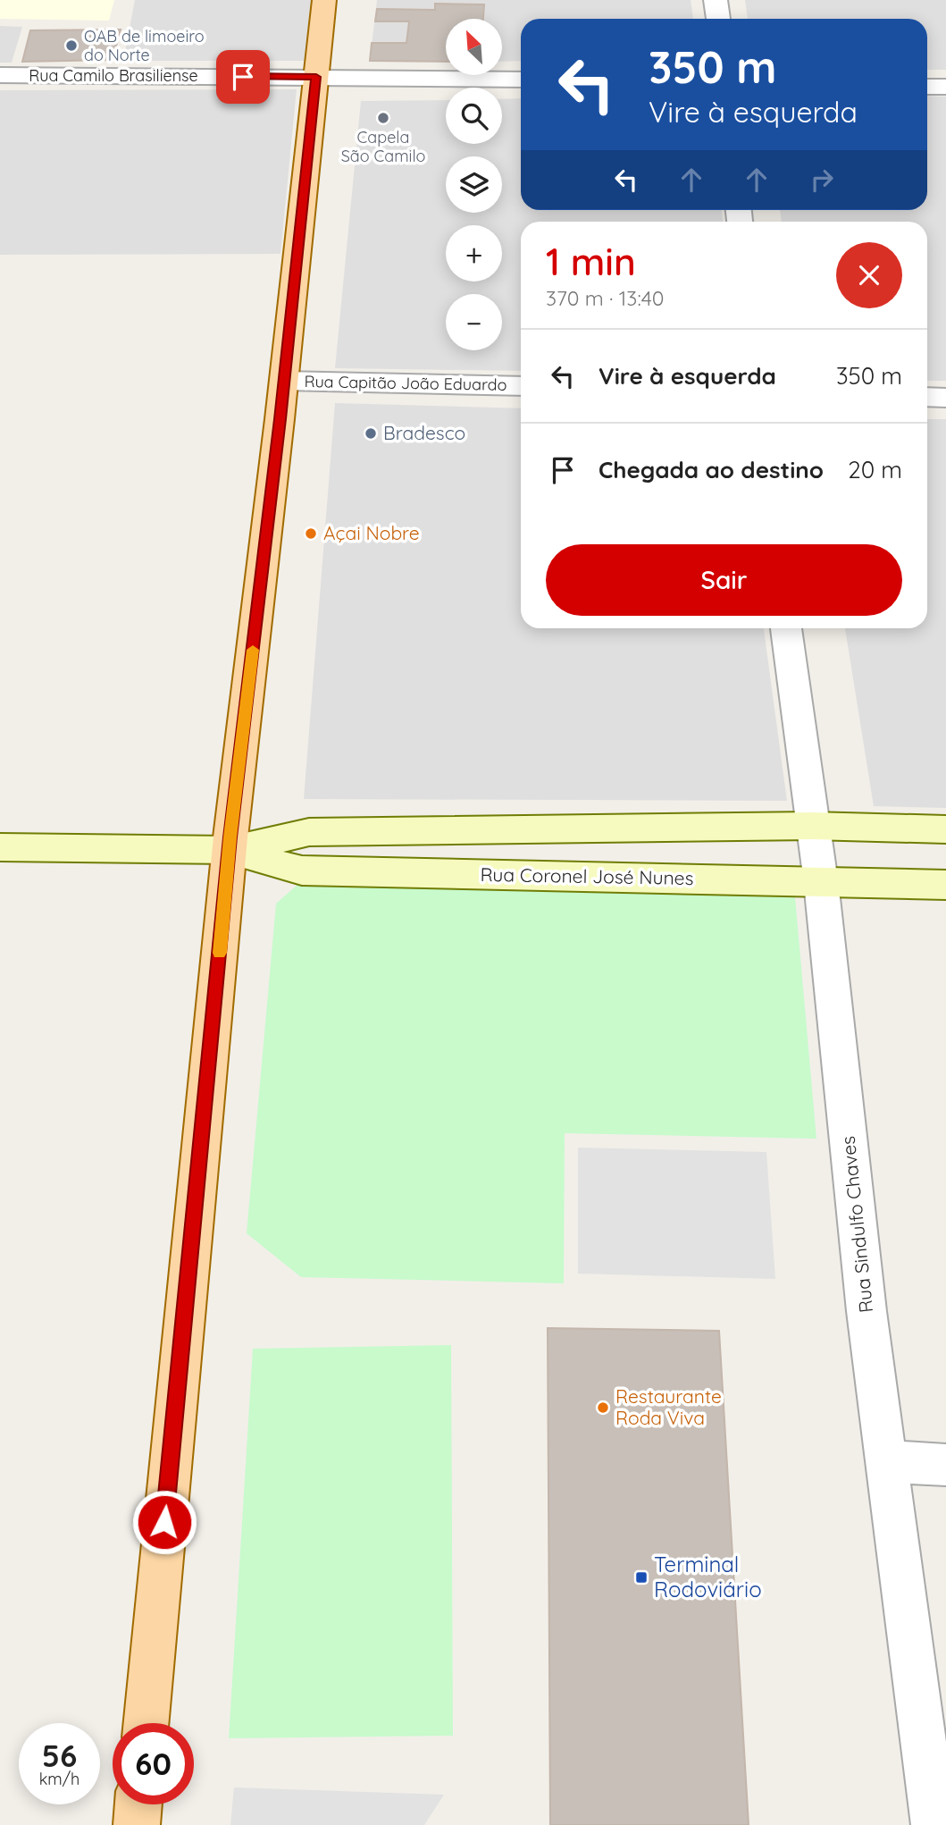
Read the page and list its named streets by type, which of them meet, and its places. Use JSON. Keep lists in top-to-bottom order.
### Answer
{
  "streets": {
    "street": [
      "Rua Camilo Brasiliense",
      "Rua Capitão João Eduardo",
      "Rua Coronel José Nunes",
      "Rua Sindulfo Chaves"
    ]
  },
  "crossings": [
    ["Rua Coronel José Nunes", "Rua Sindulfo Chaves"]
  ],
  "places": {
    "other": [
      "OAB de limoeiro do Norte",
      "Capela São Camilo",
      "Bradesco",
      "Açai Nobre",
      "Restaurante Roda Viva"
    ],
    "transit": ["Terminal Rodoviário"]
  },
  "north": "top left",
  "page": {
    "map_buttons": ["+", "−"],
    "turn": ["350 m", "Vire à esquerda"],
    "heading": ["1 min", "370 m · 13:40"],
    "list": [
      {
        "name": "Vire à esquerda",
        "value": "350 m"
      },
      {
        "name": "Chegada ao destino",
        "value": "20 m"
      }
    ],
    "buttons": "Sair",
    "speed": "56 km/h",
    "limit": "60"
  }
}
